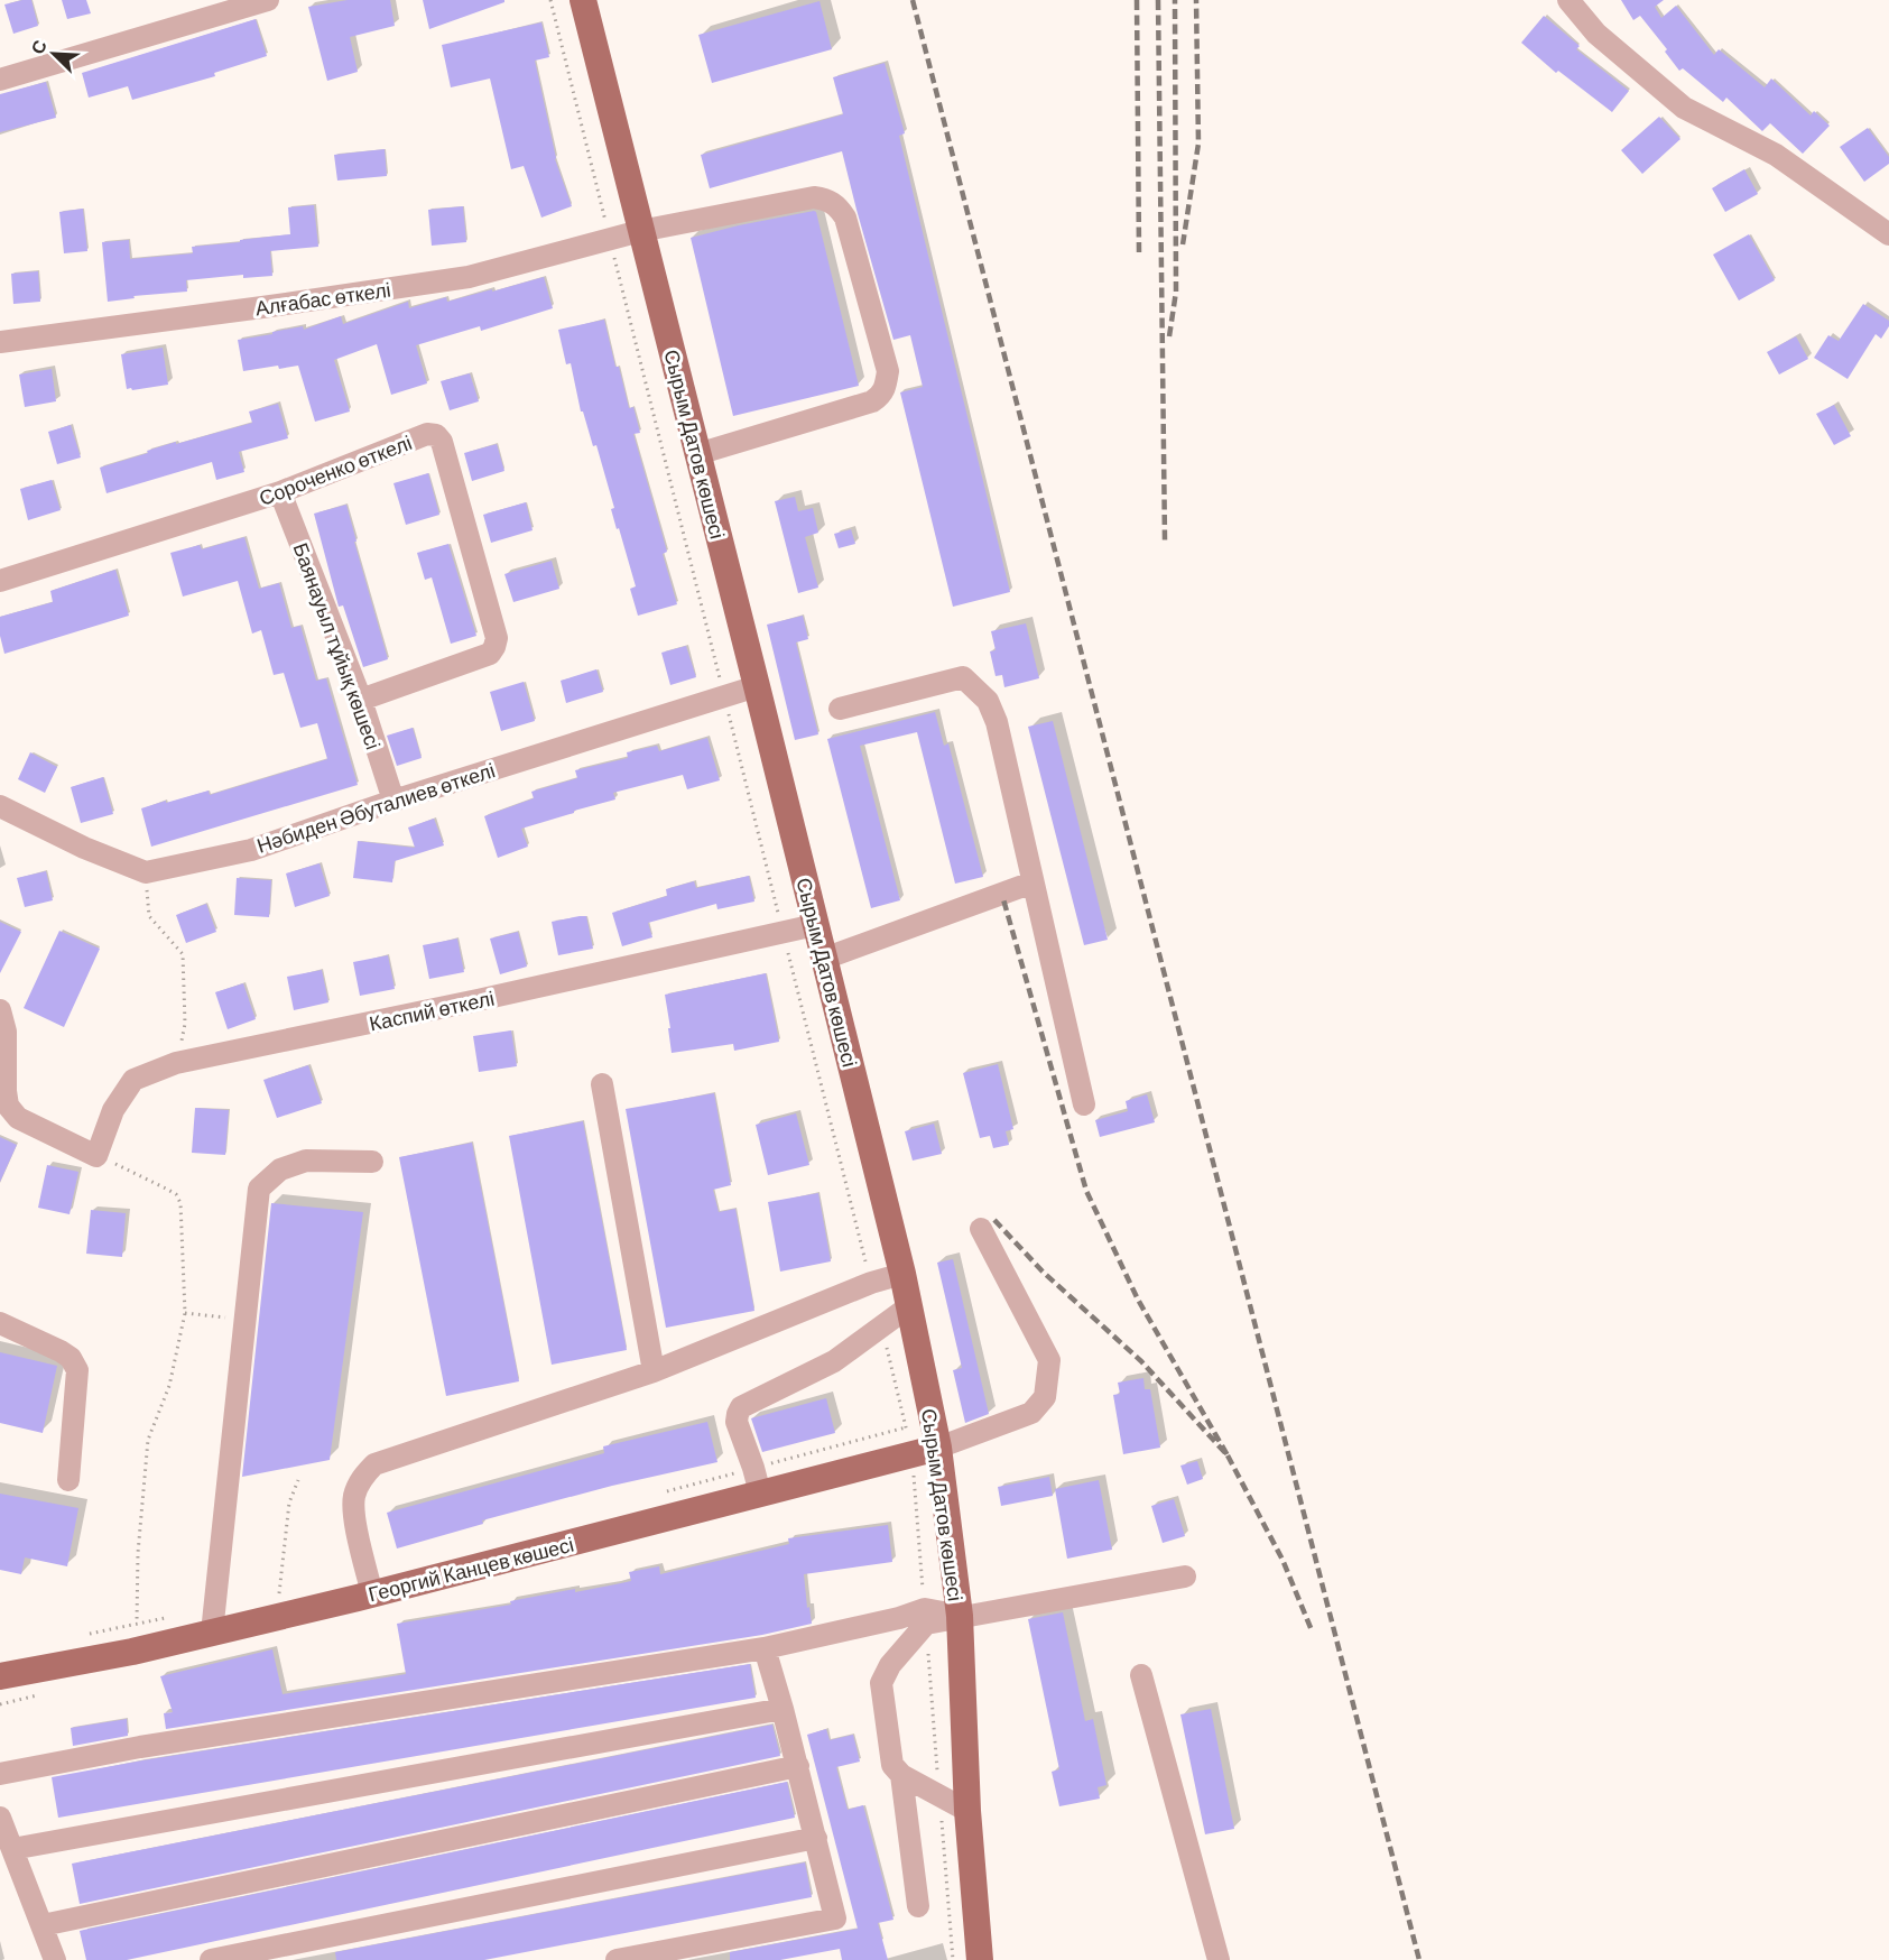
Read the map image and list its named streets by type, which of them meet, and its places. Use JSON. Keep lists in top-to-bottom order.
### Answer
{
  "streets": {
    "main road": ["Сырым Датов көшесі", "Георгий Канцев көшесі"],
    "street": [
      "Алғабас өткелі",
      "Сороченко өткелі",
      "Баянауыл тұйық көшесі",
      "Нәбиден Әбуталиев өткелі",
      "Каспий өткелі"
    ]
  },
  "crossings": [
    ["Алғабас өткелі", "Сырым Датов көшесі"],
    ["Сырым Датов көшесі", "Нәбиден Әбуталиев өткелі"],
    ["Сырым Датов көшесі", "Каспий өткелі"],
    ["Сырым Датов көшесі", "Георгий Канцев көшесі"],
    ["Сороченко өткелі", "Баянауыл тұйық көшесі"],
    ["Баянауыл тұйық көшесі", "Нәбиден Әбуталиев өткелі"]
  ],
  "north": "top left"
}
